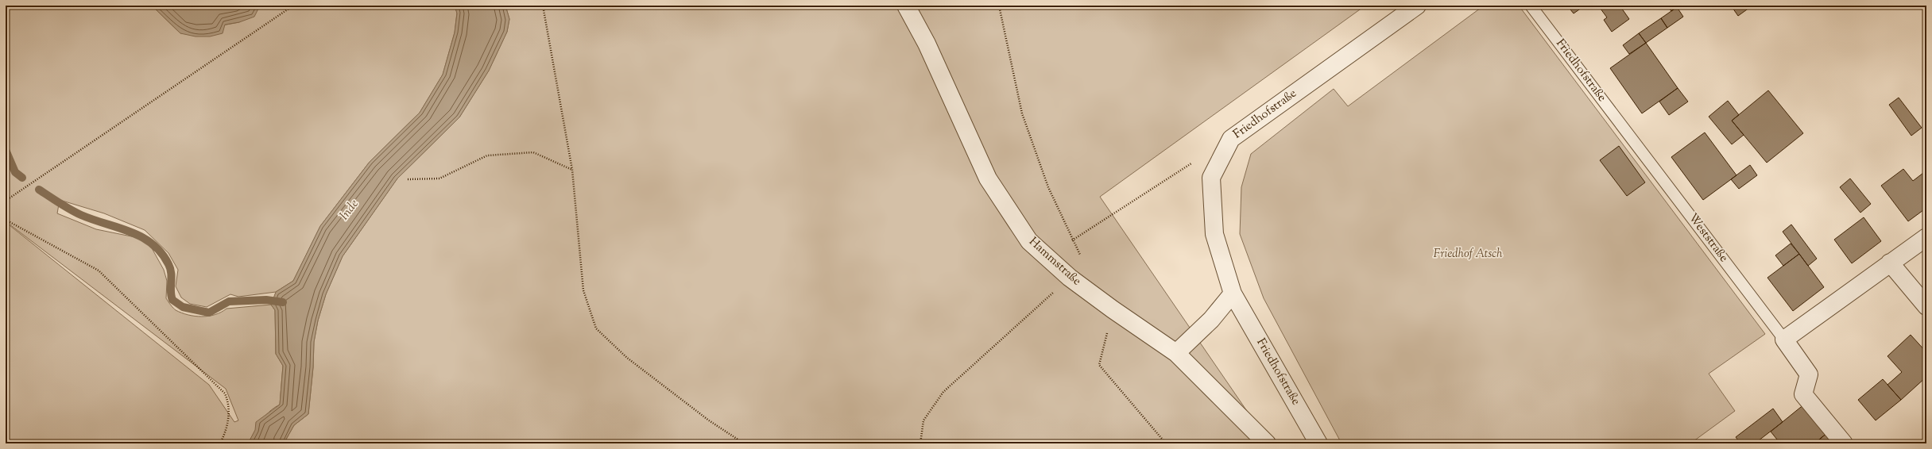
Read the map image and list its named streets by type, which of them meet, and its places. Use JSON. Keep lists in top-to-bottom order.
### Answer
{
  "streets": {
    "street": ["Friedhofstraße", "Weststraße", "Hammstraße"]
  },
  "crossings": [
    ["Friedhofstraße", "Weststraße"]
  ],
  "water": ["Inde"],
  "parks": ["Friedhof Atsch"]
}
